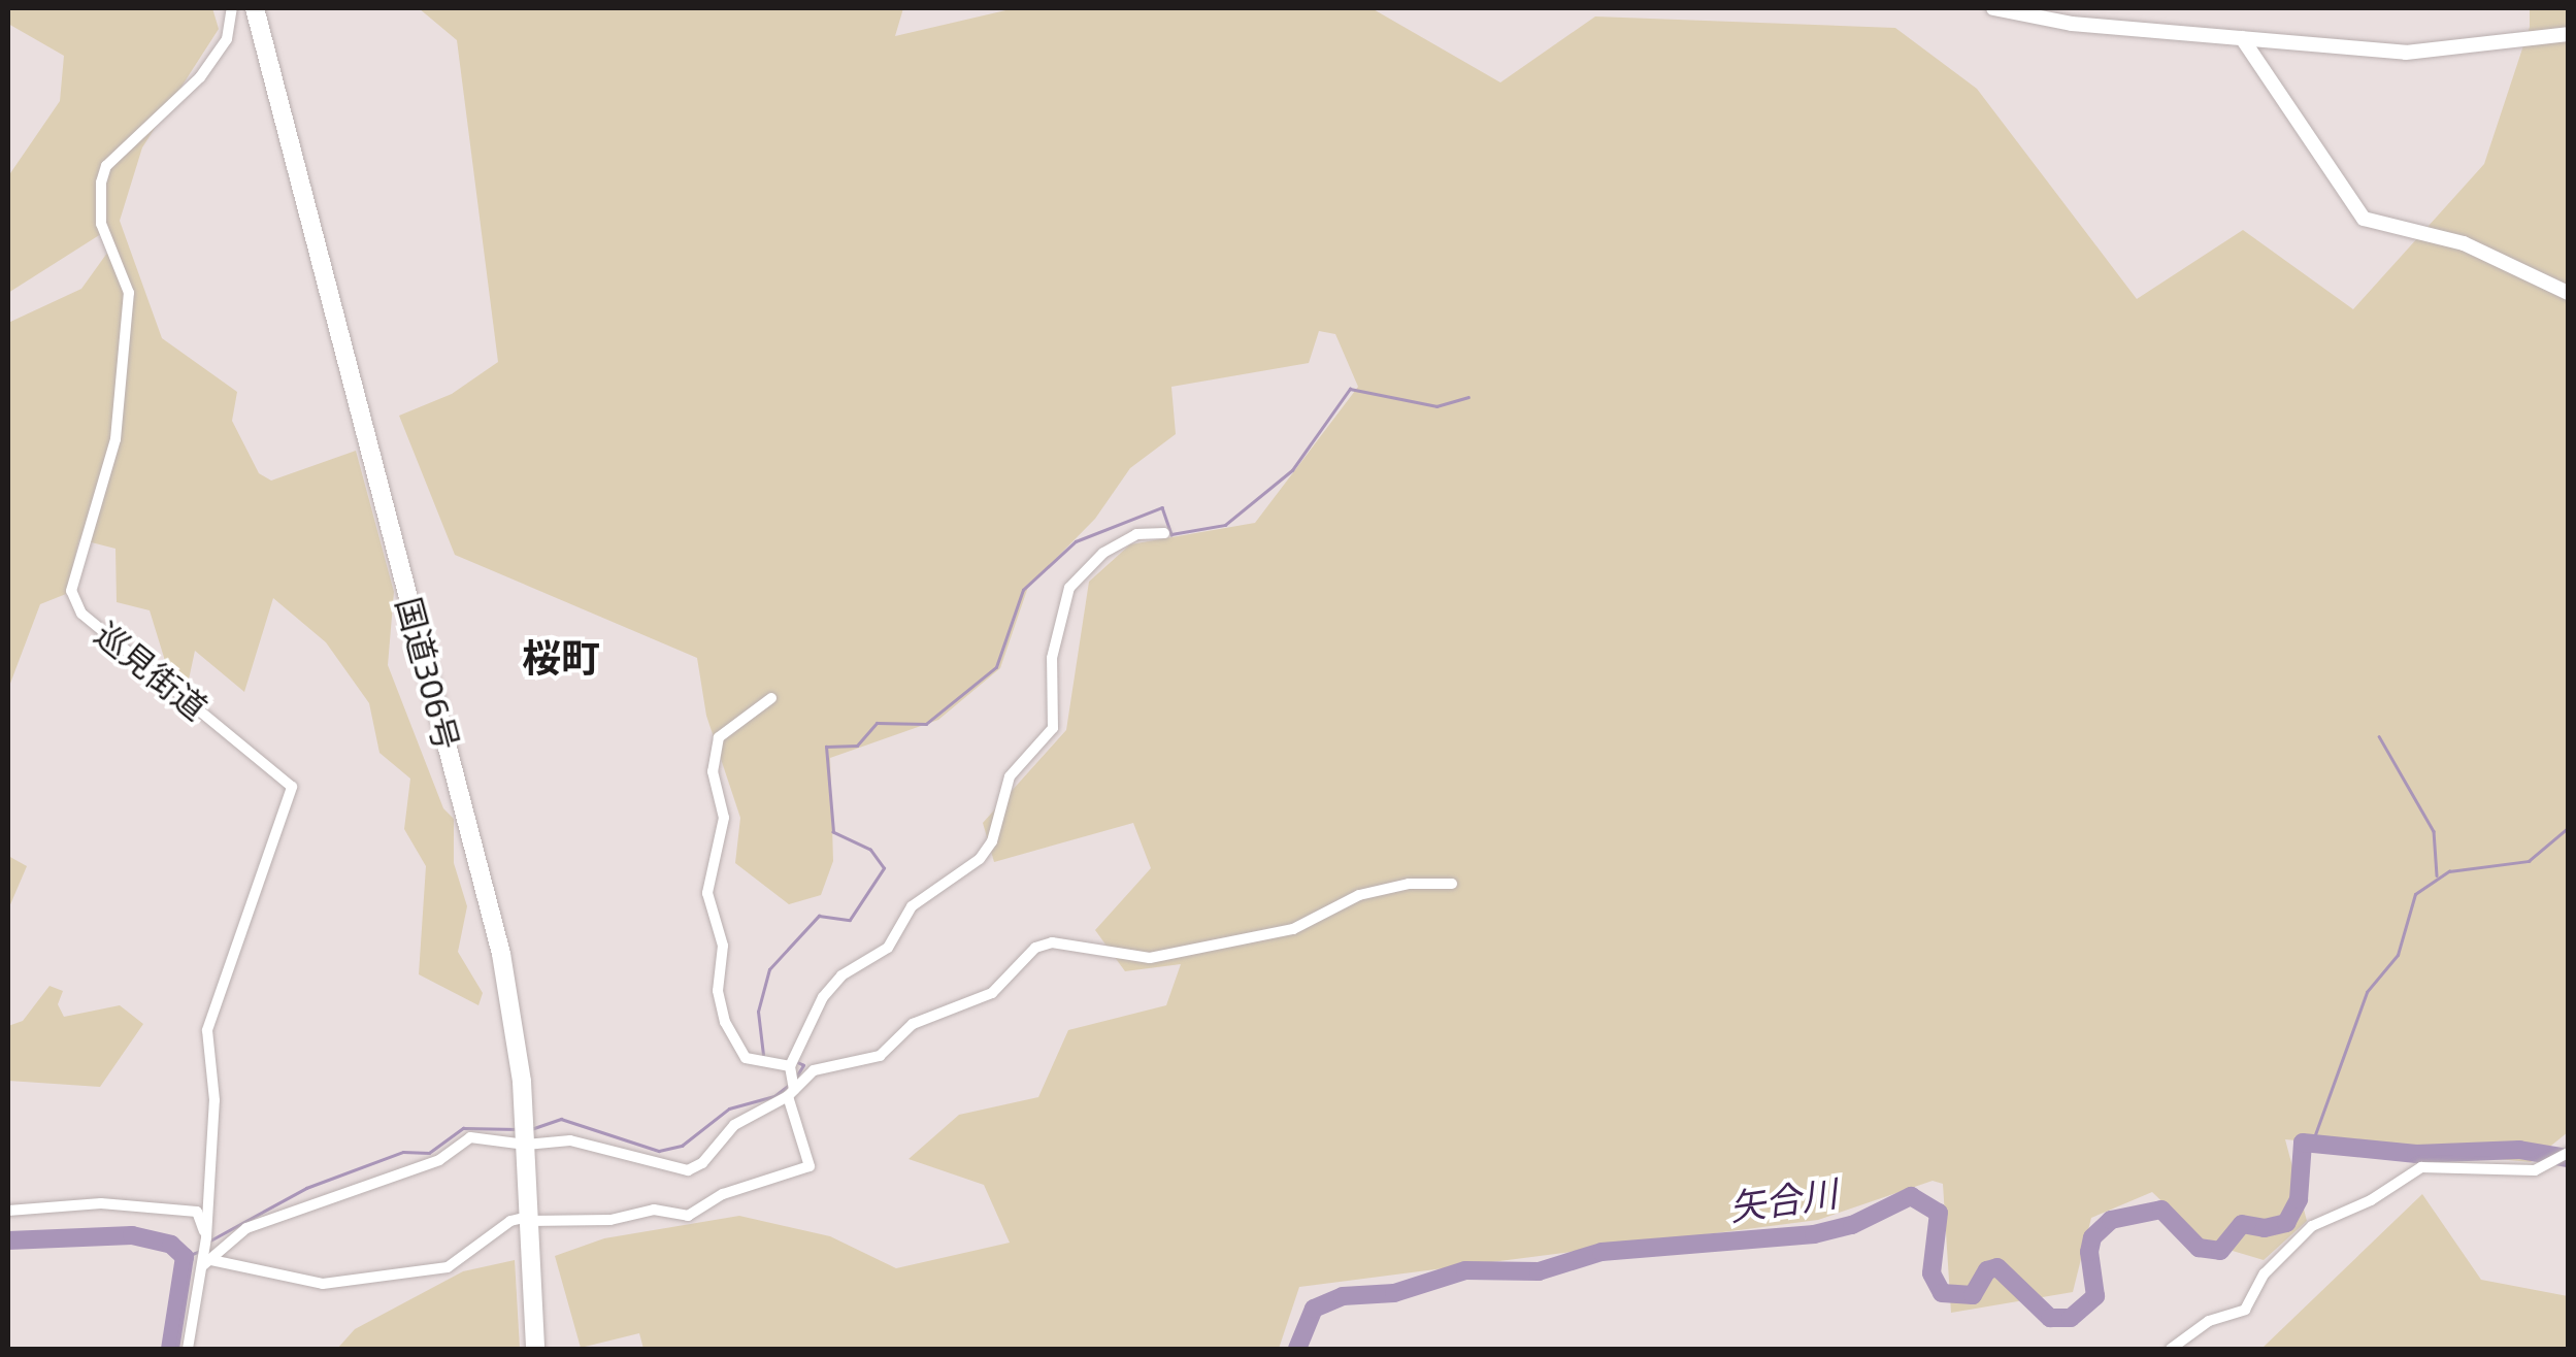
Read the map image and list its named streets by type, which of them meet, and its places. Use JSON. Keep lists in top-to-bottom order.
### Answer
{
  "streets": {
    "highway": ["国道306号"],
    "street": ["巡見街道"]
  },
  "districts": ["桜町"],
  "water": ["矢合川"]
}
